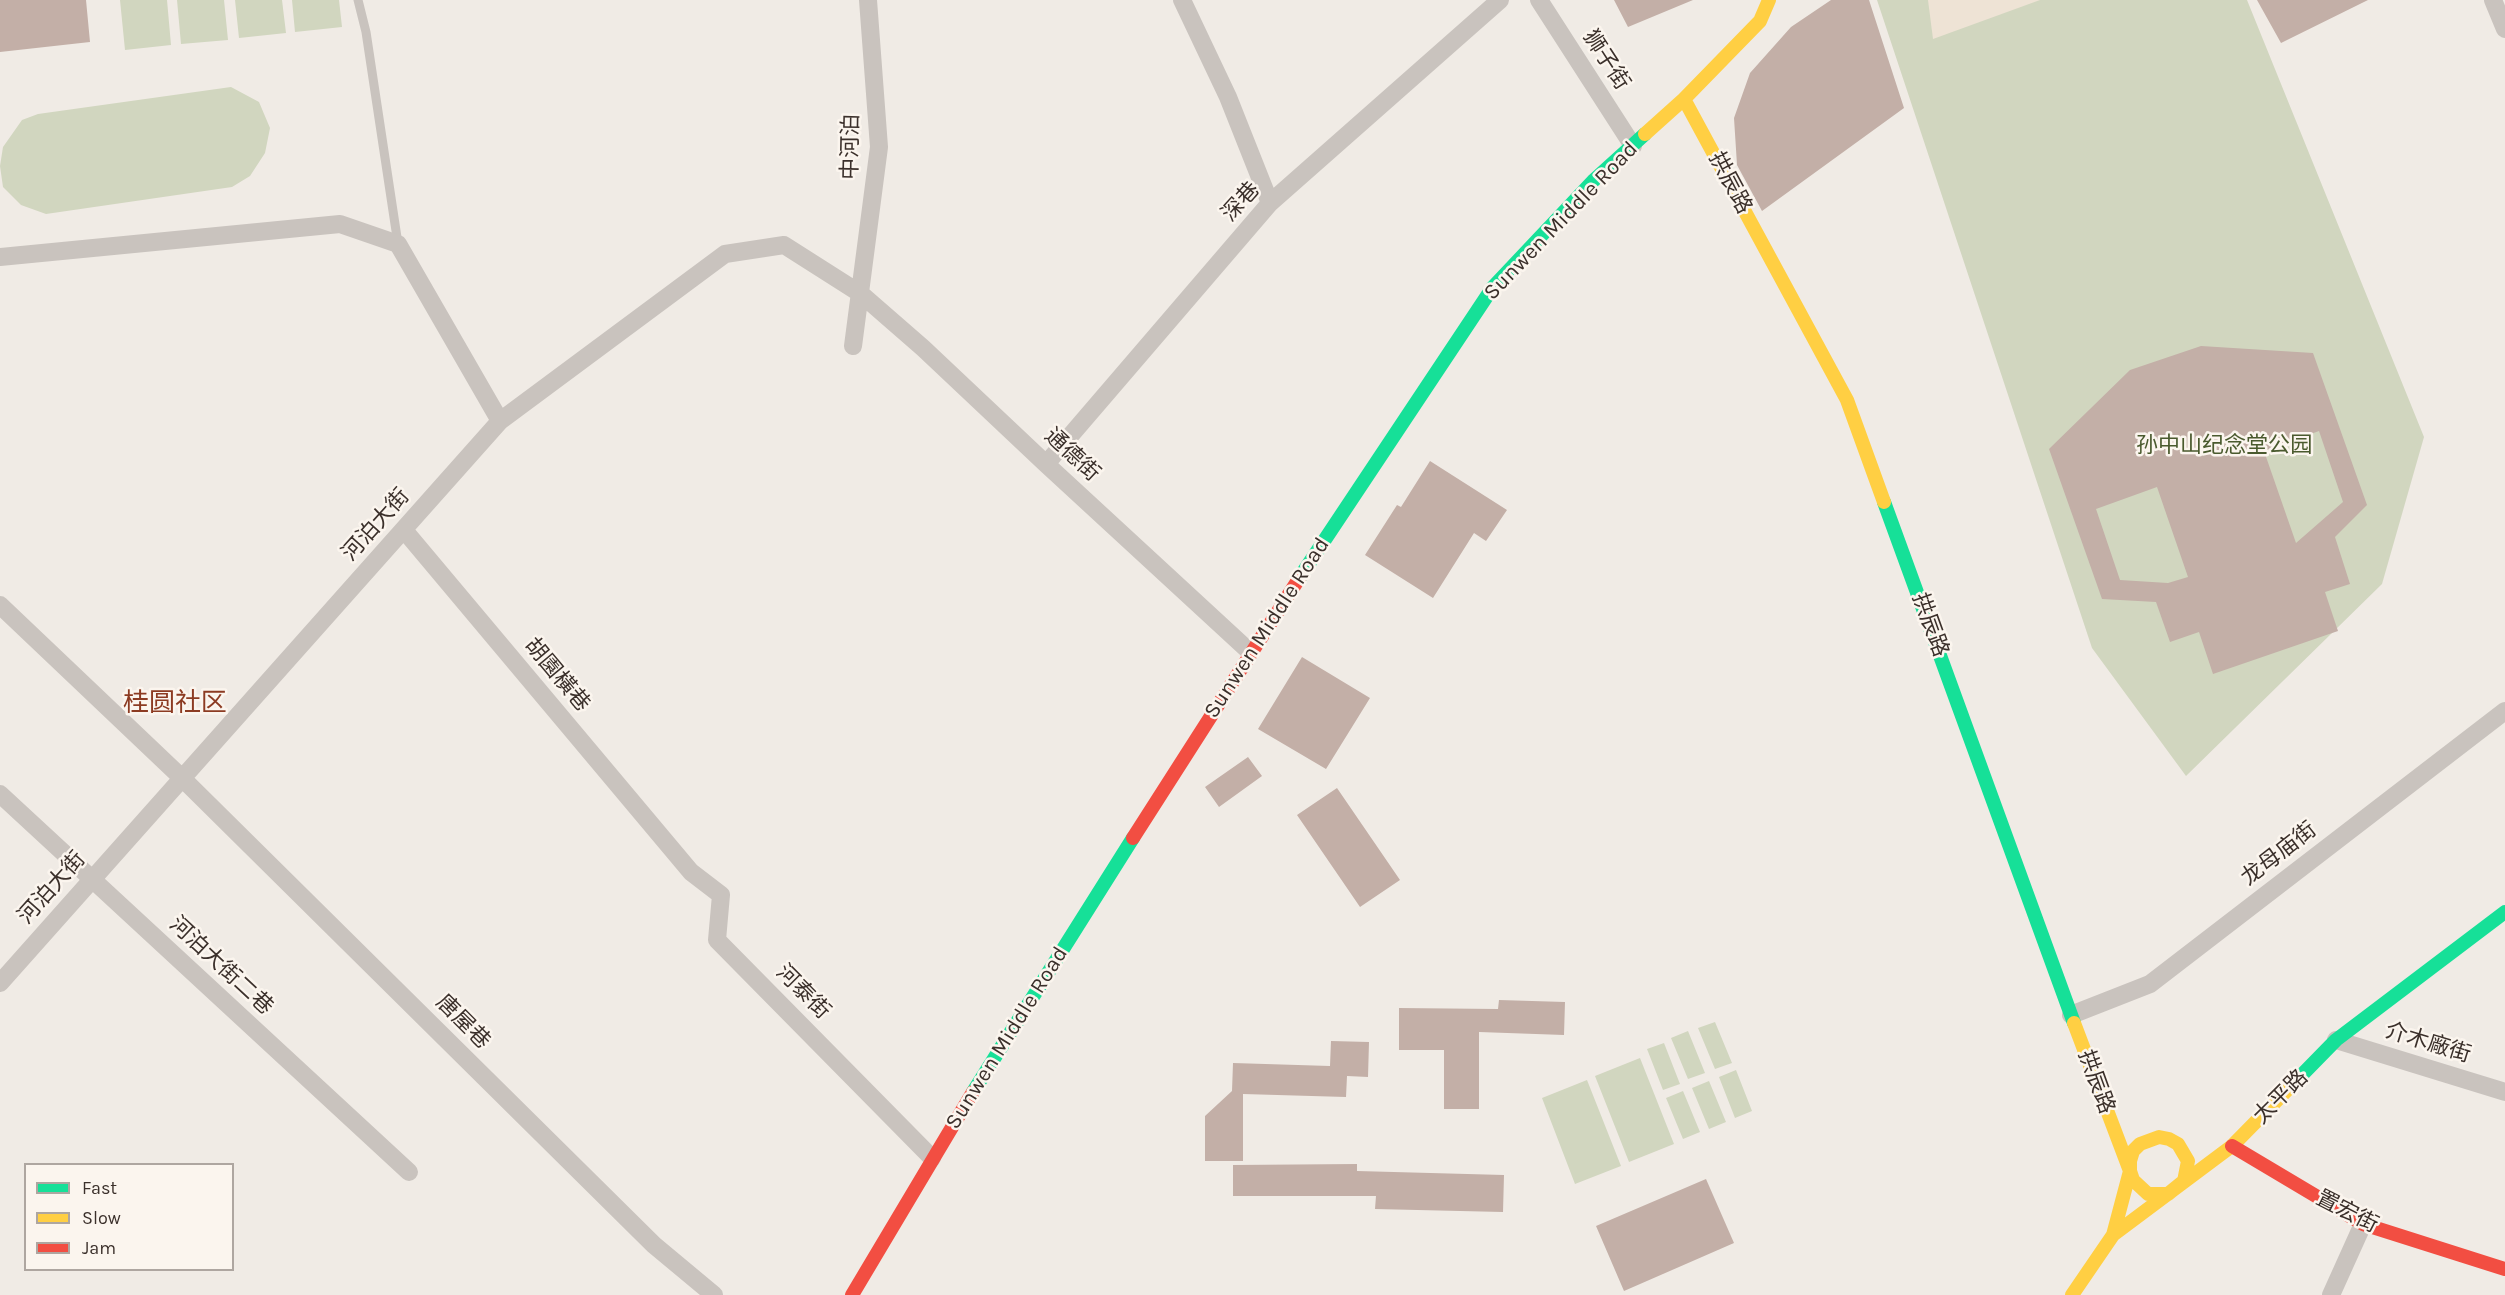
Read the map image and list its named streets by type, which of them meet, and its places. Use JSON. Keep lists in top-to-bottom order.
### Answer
{
  "streets": {
    "street": [
      "狮子街",
      "中河泊",
      "拱辰路",
      "深巷",
      "Sunwen Middle Road",
      "通德街",
      "河泊大街",
      "胡園橫巷",
      "龙母庙街",
      "河泊大街二巷",
      "河泰街",
      "唐屋巷",
      "介木廠街",
      "太平路",
      "置宏街"
    ]
  },
  "crossings": [
    ["狮子街", "Sunwen Middle Road"],
    ["中河泊", "通德街"],
    ["中河泊", "河泊大街"],
    ["拱辰路", "Sunwen Middle Road"],
    ["拱辰路", "龙母庙街"],
    ["拱辰路", "太平路"],
    ["深巷", "通德街"],
    ["Sunwen Middle Road", "通德街"],
    ["Sunwen Middle Road", "河泰街"],
    ["通德街", "河泊大街"],
    ["河泊大街", "胡園橫巷"],
    ["河泊大街", "河泊大街二巷"],
    ["河泊大街", "唐屋巷"],
    ["胡園橫巷", "河泰街"],
    ["介木廠街", "太平路"],
    ["太平路", "置宏街"]
  ],
  "districts": ["桂圆社区"],
  "parks": ["孙中山纪念堂公园"],
  "legend": ["Fast", "Slow", "Jam"]
}
